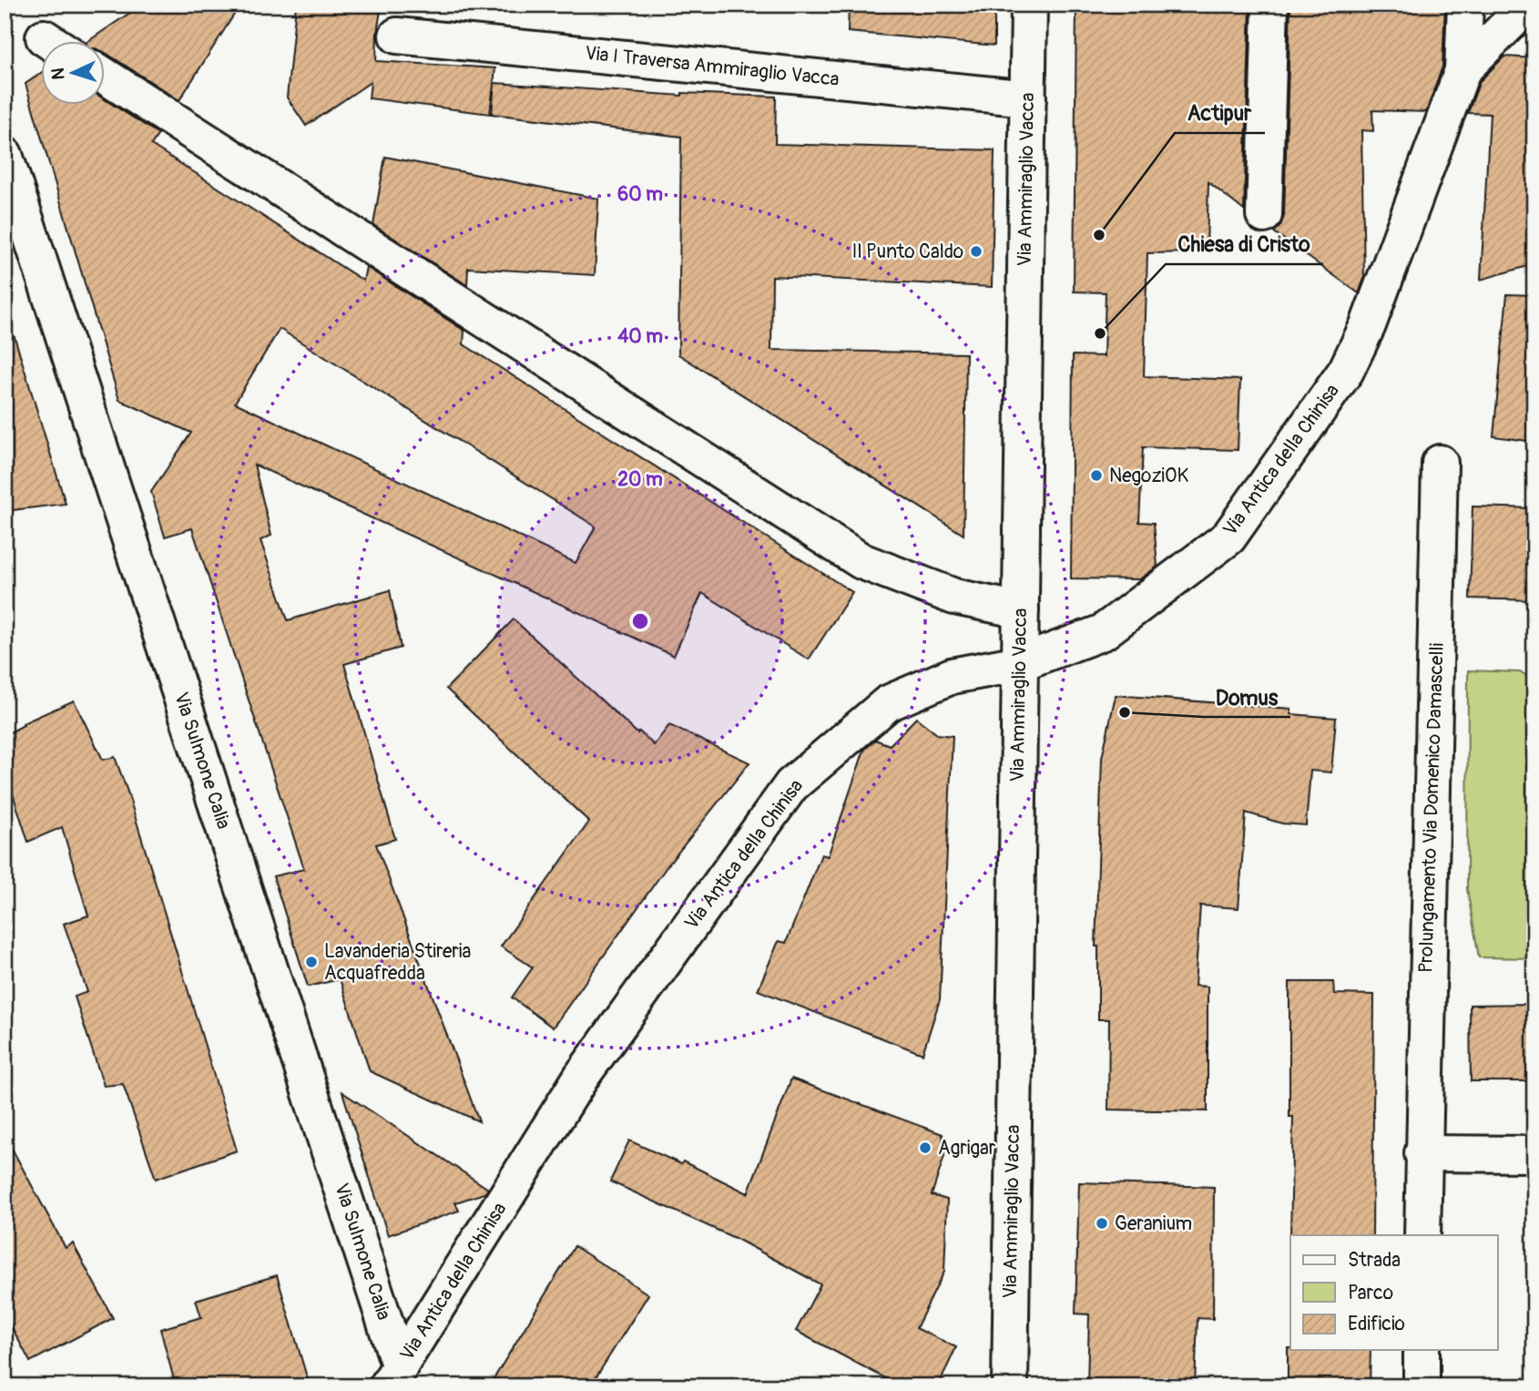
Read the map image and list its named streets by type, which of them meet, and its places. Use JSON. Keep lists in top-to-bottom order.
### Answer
{
  "streets": {
    "street": [
      "Via I Traversa Ammiraglio Vacca",
      "Via Ammiraglio Vacca",
      "Via Antica della Chinisa",
      "Via Sulmone Calia",
      "Prolungamento Via Domenico Damascelli"
    ]
  },
  "crossings": [
    ["Via I Traversa Ammiraglio Vacca", "Via Ammiraglio Vacca"],
    ["Via Ammiraglio Vacca", "Via Antica della Chinisa"],
    ["Via Antica della Chinisa", "Via Sulmone Calia"]
  ],
  "places": [
    "Actipur",
    "Il Punto Caldo",
    "Chiesa di Cristo",
    "NegoziOK",
    "Domus",
    "Lavanderia Stireria Acquafredda",
    "Agrigar",
    "Geranium"
  ],
  "legend": ["Strada", "Parco", "Edificio"],
  "north": "left",
  "rings": ["60 m", "40 m", "20 m"]
}
